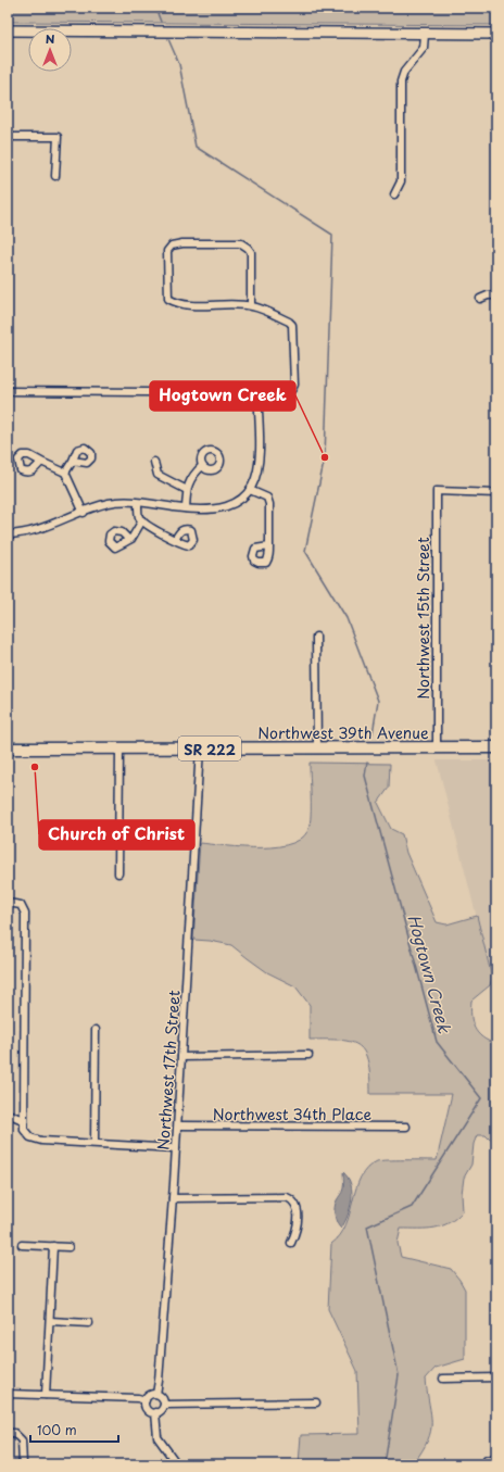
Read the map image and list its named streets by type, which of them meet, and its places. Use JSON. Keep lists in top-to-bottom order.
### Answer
{
  "streets": {
    "main road": ["Northwest 39th Avenue", "SR 222"],
    "street": ["Northwest 15th Street", "Northwest 17th Street", "Northwest 34th Place"]
  },
  "crossings": [
    ["Northwest 15th Street", "Northwest 39th Avenue"],
    ["Northwest 39th Avenue", "Northwest 17th Street"],
    ["Northwest 17th Street", "Northwest 34th Place"]
  ],
  "water": ["Hogtown Creek"],
  "places": ["Hogtown Creek", "Church of Christ"],
  "scale_bar": "100 m",
  "north": "top"
}
